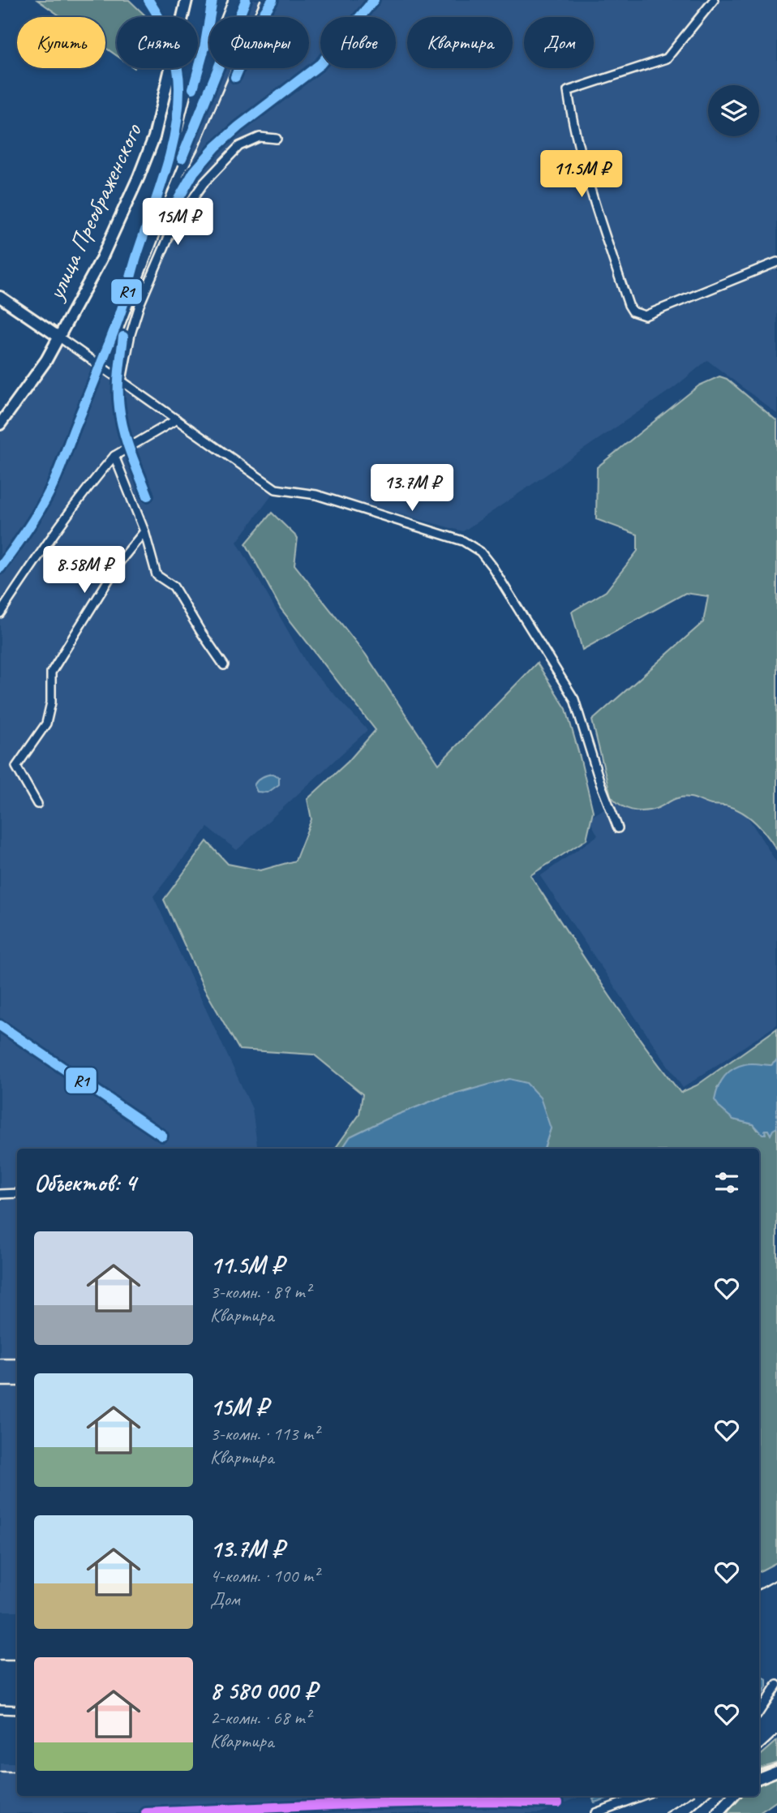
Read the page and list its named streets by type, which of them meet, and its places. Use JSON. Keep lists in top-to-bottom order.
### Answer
{
  "streets": {
    "street": ["улица Преображенского"]
  },
  "lines": ["transit line R1"],
  "page": {
    "chip": [
      "Купить",
      "Снять",
      "Фильтры",
      "Новое",
      "Квартира",
      "Дом"
    ],
    "price": [
      "11.5M ₽",
      "15M ₽",
      "13.7M ₽",
      "8.58M ₽"
    ],
    "heading": "Объектов: 4",
    "list": [
      {
        "name": "11.5M ₽",
        "note": "3-комн. · 89 m² · Квартира"
      },
      {
        "name": "15M ₽",
        "note": "3-комн. · 113 m² · Квартира"
      },
      {
        "name": "13.7M ₽",
        "note": "4-комн. · 100 m² · Дом"
      },
      {
        "name": "8 580 000 ₽",
        "note": "2-комн. · 68 m² · Квартира"
      }
    ]
  }
}
